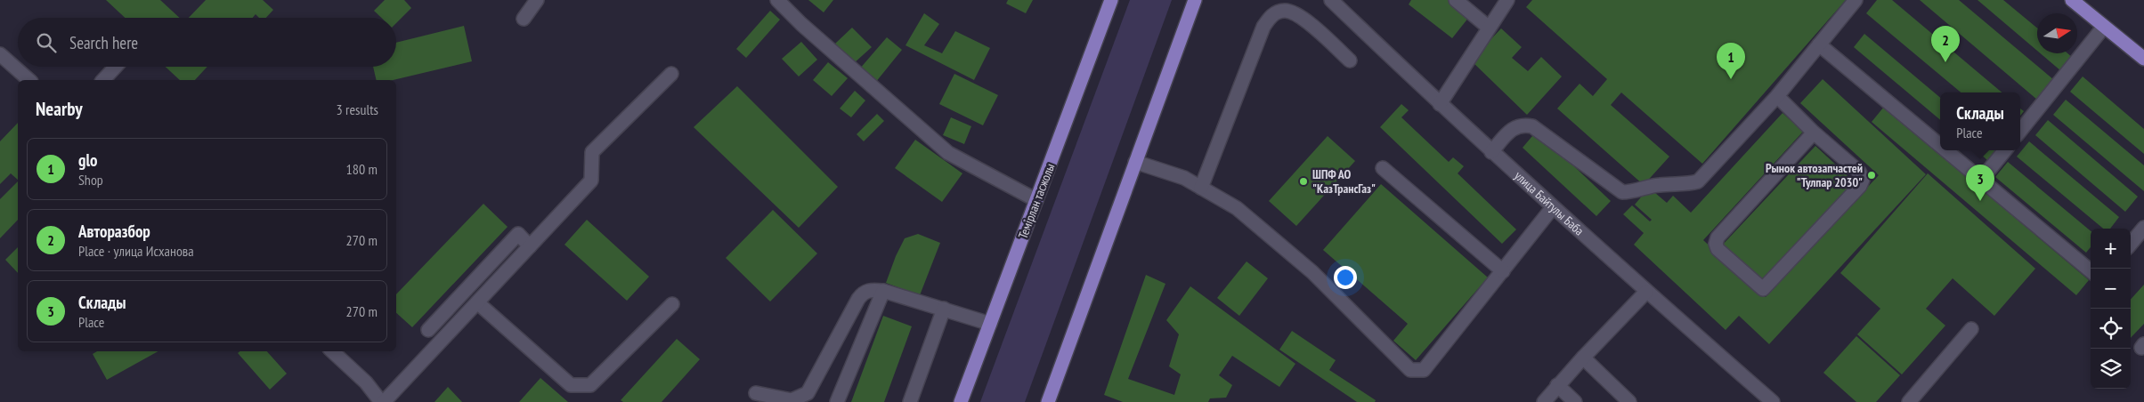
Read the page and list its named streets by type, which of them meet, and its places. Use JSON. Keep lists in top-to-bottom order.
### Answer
{
  "streets": {
    "main road": ["Темірлан тасжолы"],
    "street": ["улица Байтулы Баба"]
  },
  "places": ["Рынок автозапчастей \"Тулпар 2030\"", "ШПФ АО \"КазТрансГаз\""],
  "north": "right",
  "page": {
    "search": "Search here",
    "pins": ["2", "1", "3"],
    "heading": ["Nearby", "3 results"],
    "popup": ["Склады", "Place"],
    "list": [
      {
        "mark": "1",
        "name": "glo",
        "note": "Shop",
        "value": "180 m"
      },
      {
        "mark": "2",
        "name": "Авторазбор",
        "note": "Place · улица Исханова",
        "value": "270 m"
      },
      {
        "mark": "3",
        "name": "Склады",
        "note": "Place",
        "value": "270 m"
      }
    ],
    "map_buttons": ["+", "−"]
  }
}
